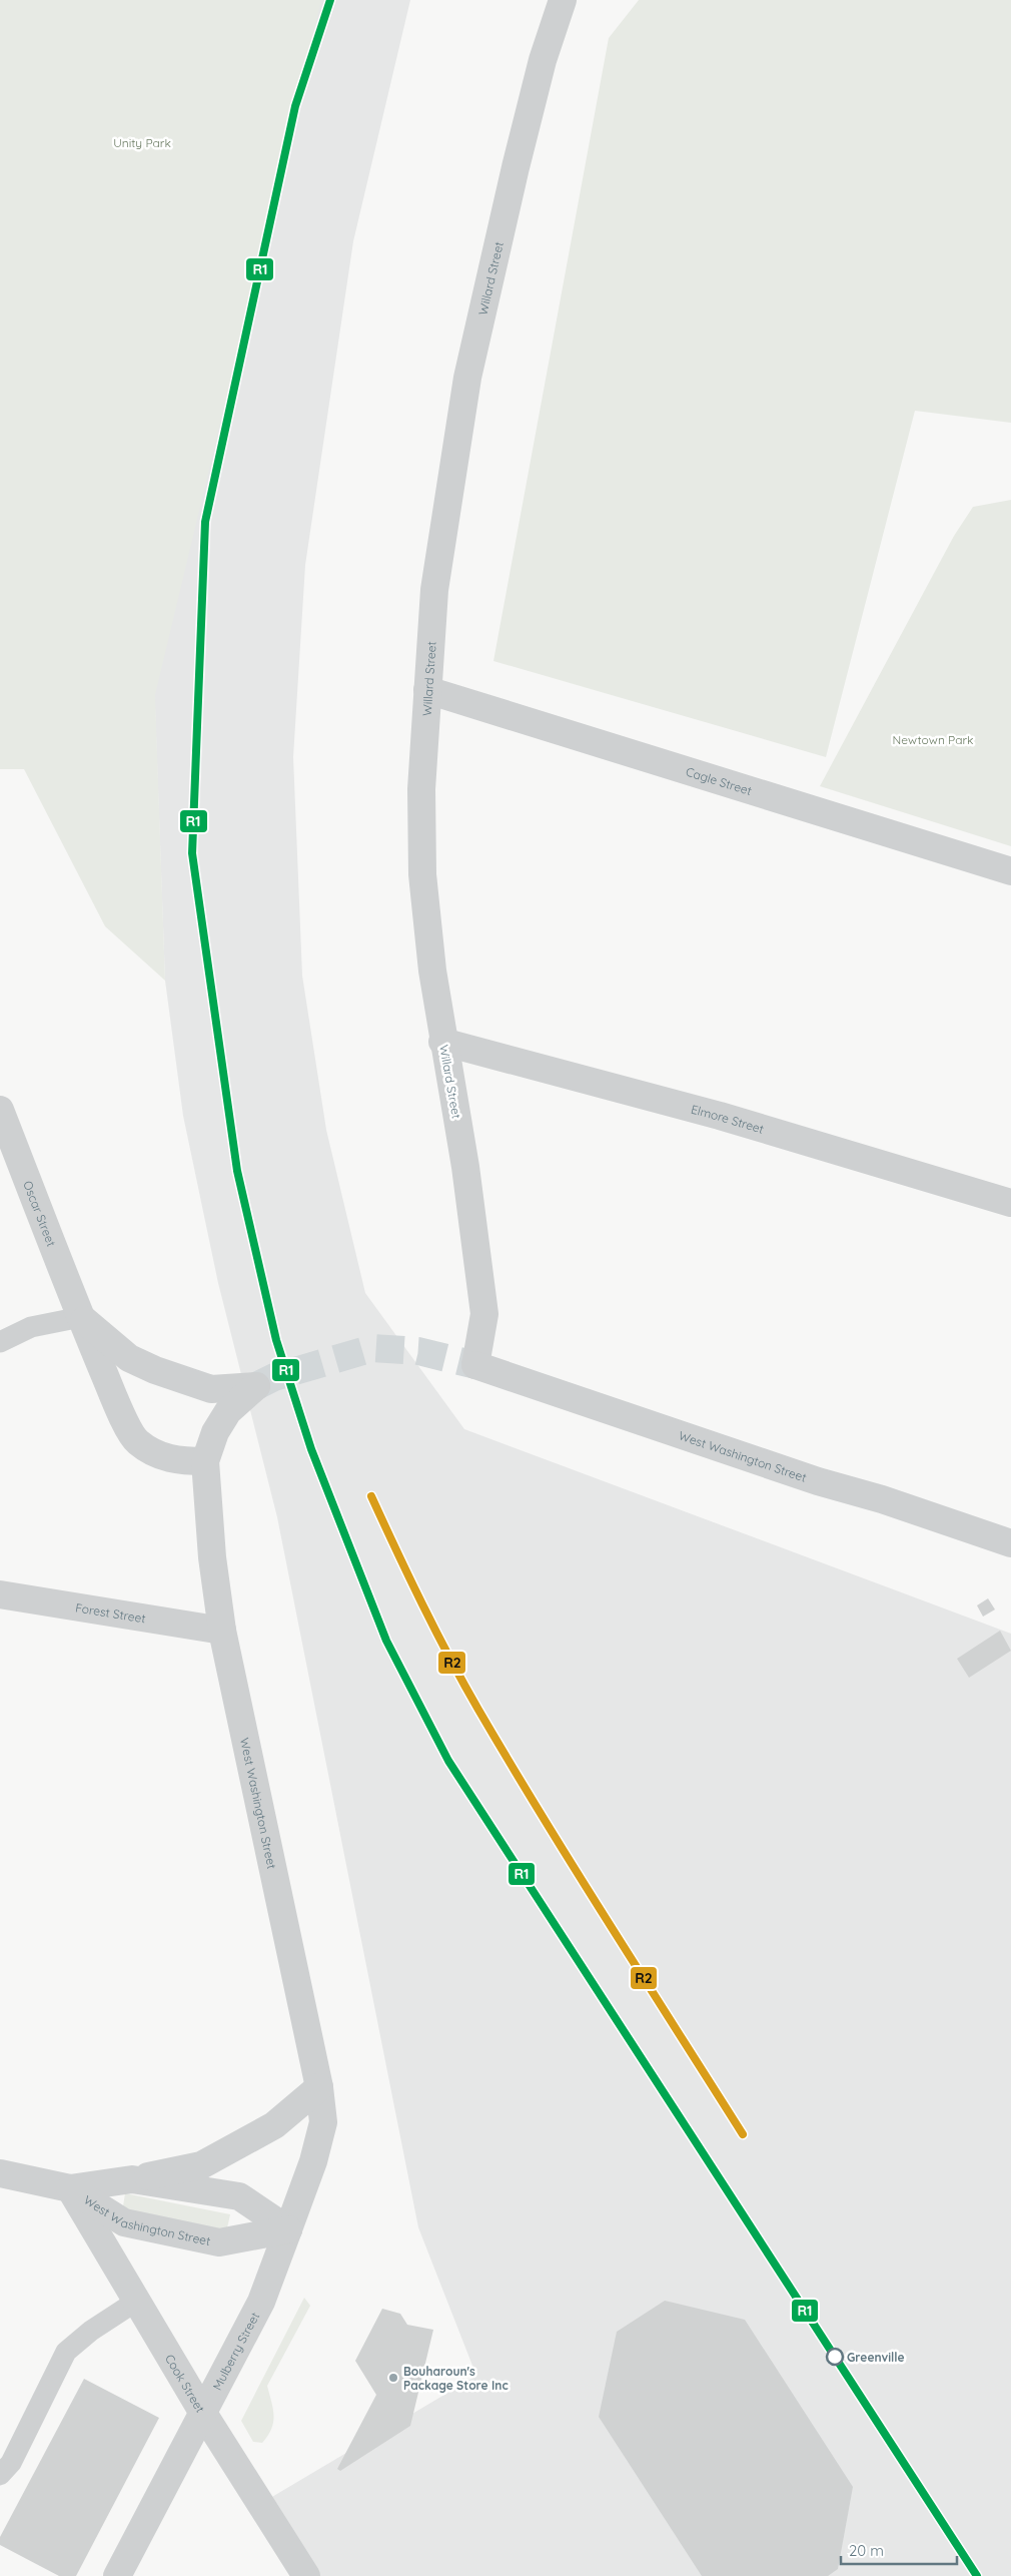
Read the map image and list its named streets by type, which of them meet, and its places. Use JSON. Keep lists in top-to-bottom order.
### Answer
{
  "streets": {
    "street": [
      "Willard Street",
      "Cagle Street",
      "Elmore Street",
      "Oscar Street",
      "West Washington Street",
      "Forest Street",
      "Mulberry Street",
      "Cook Street"
    ]
  },
  "crossings": [
    ["Willard Street", "Cagle Street"],
    ["Willard Street", "Elmore Street"],
    ["Willard Street", "West Washington Street"],
    ["Oscar Street", "West Washington Street"],
    ["West Washington Street", "Forest Street"],
    ["West Washington Street", "Mulberry Street"],
    ["West Washington Street", "Cook Street"],
    ["Mulberry Street", "Cook Street"]
  ],
  "parks": ["Unity Park", "Newtown Park"],
  "places": ["Greenville", "Bouharoun's Package Store Inc"],
  "lines": ["transit line R1", "transit line R2"],
  "scale_bar": "20 m"
}
